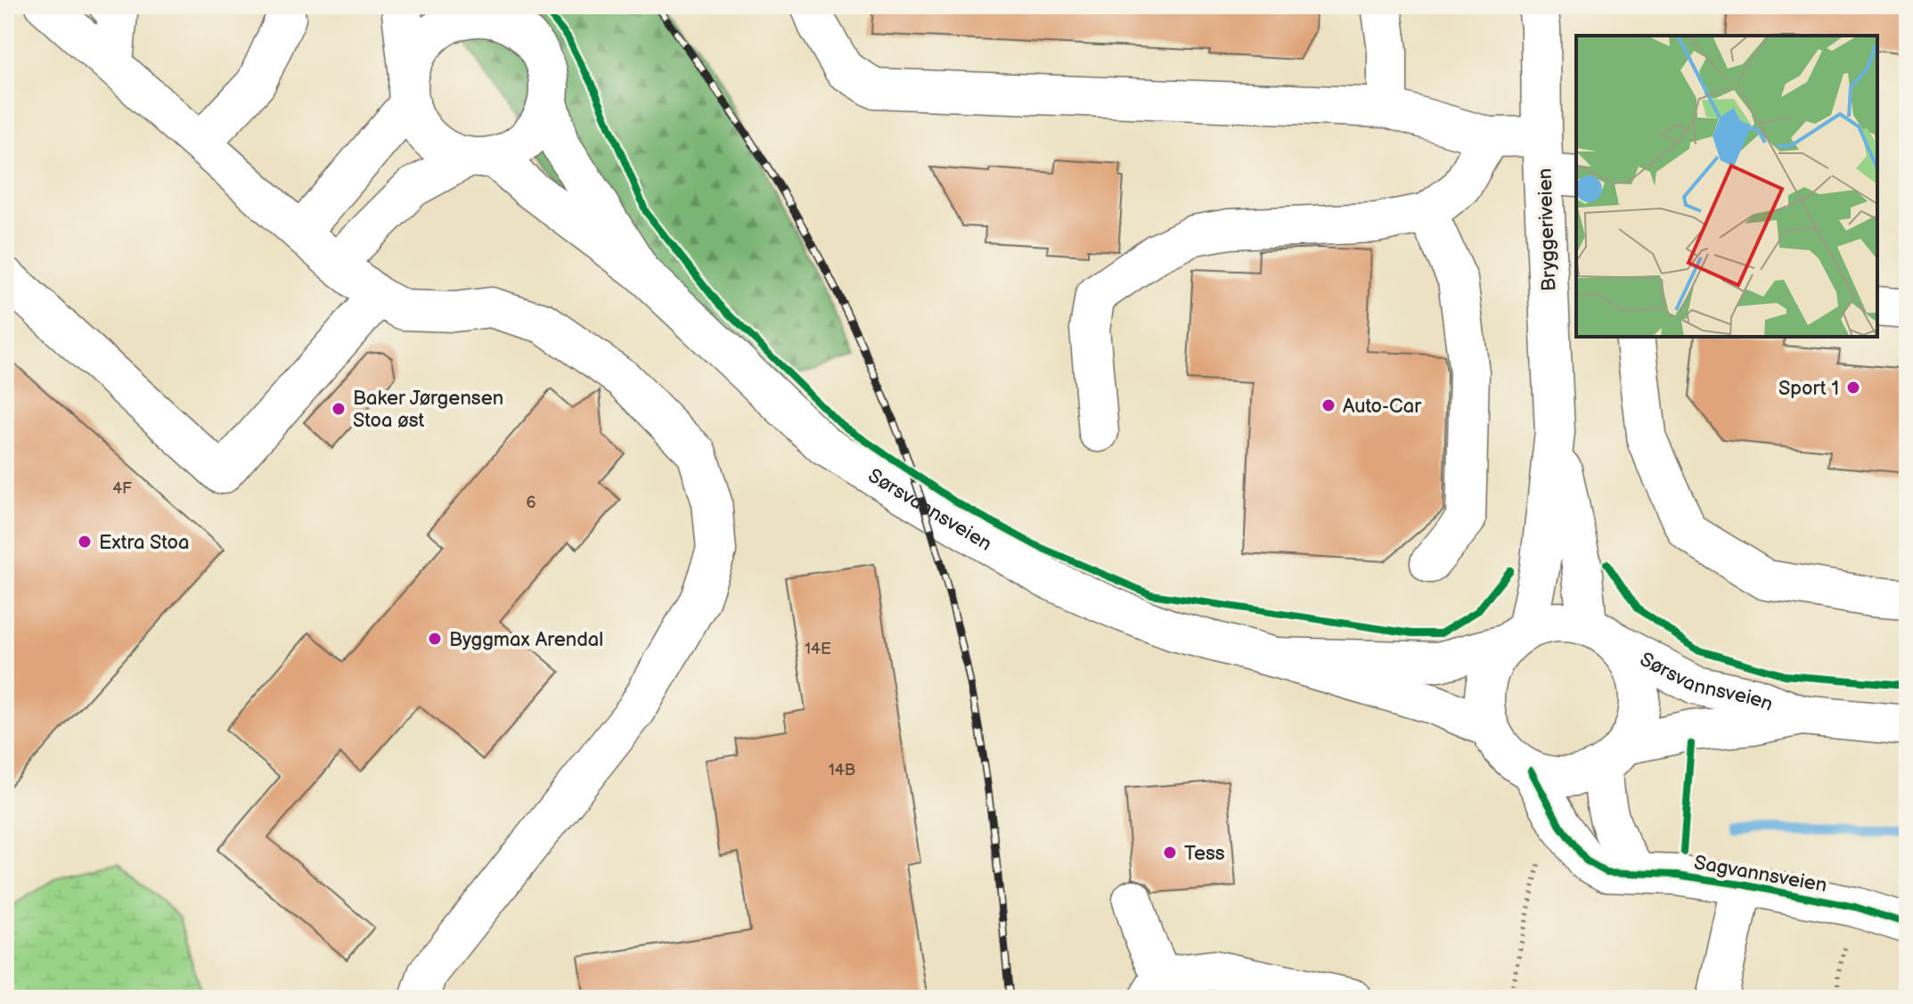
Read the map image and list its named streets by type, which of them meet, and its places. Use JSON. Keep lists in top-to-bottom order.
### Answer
{
  "streets": {
    "main road": ["Bryggeriveien", "Sørsvannsveien", "Sagvannsveien"]
  },
  "crossings": [
    ["Bryggeriveien", "Sørsvannsveien"],
    ["Bryggeriveien", "Sagvannsveien"],
    ["Sørsvannsveien", "Sagvannsveien"]
  ],
  "places": [
    "Sport 1",
    "Auto-Car",
    "Baker Jørgensen Stoa øst",
    "Extra Stoa",
    "Byggmax Arendal",
    "Tess"
  ],
  "house_numbers": [
    "4F",
    "6",
    "14E",
    "14B"
  ]
}
